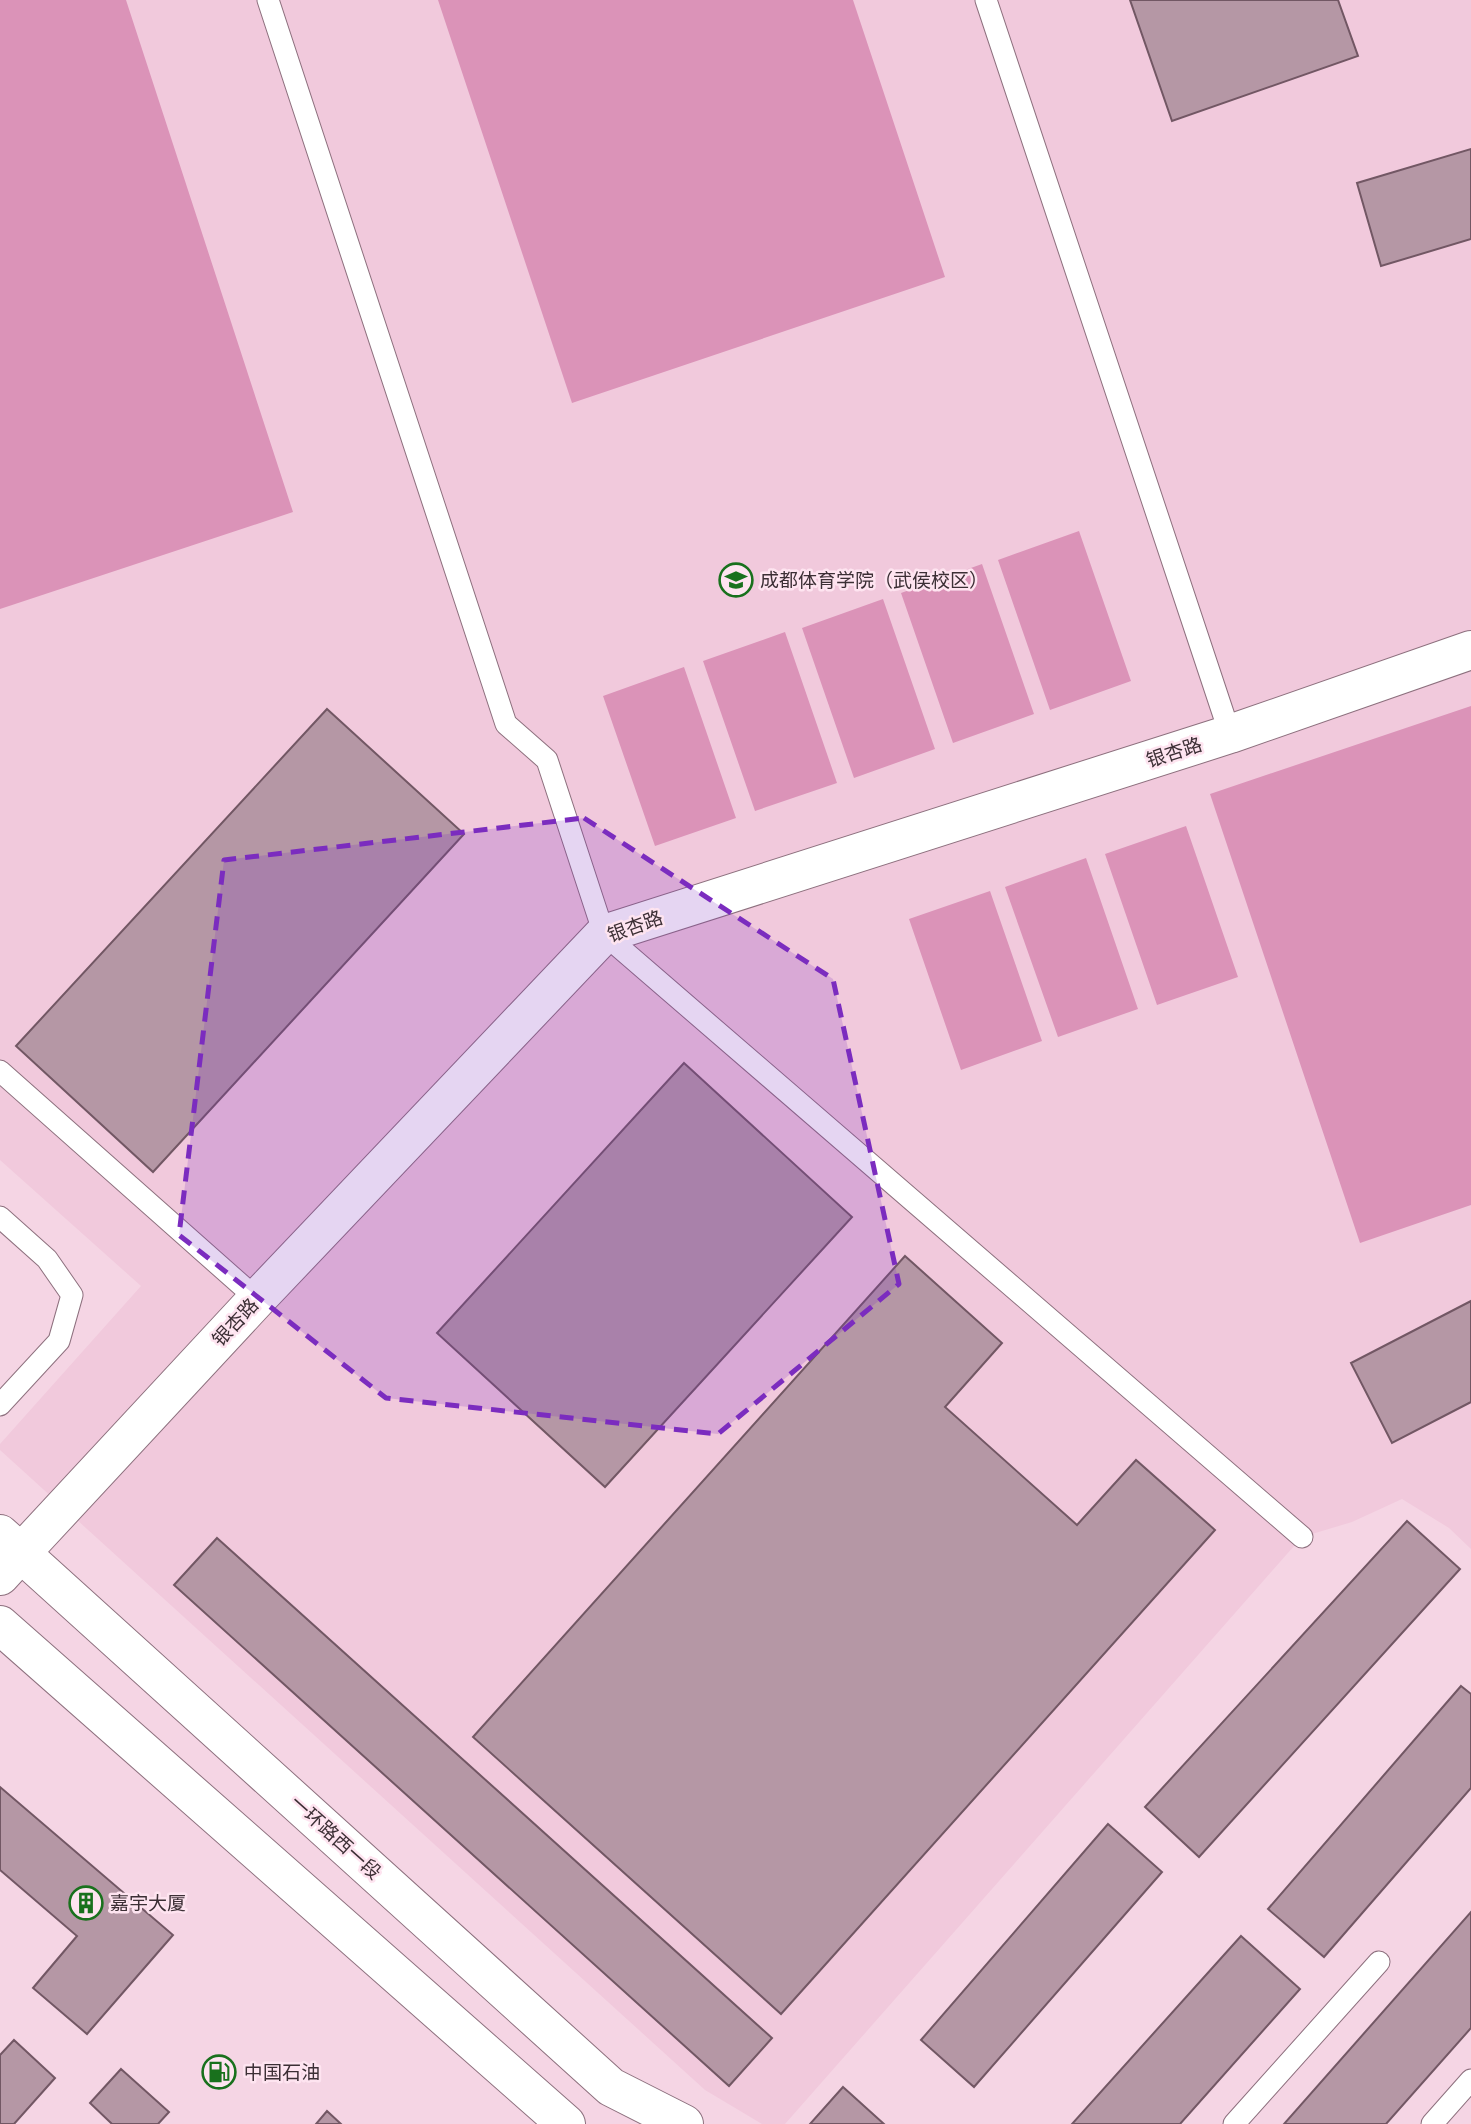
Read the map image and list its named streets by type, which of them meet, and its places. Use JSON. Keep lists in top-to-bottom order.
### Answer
{
  "streets": {
    "street": ["银杏路", "一环路西一段"]
  },
  "crossings": [
    ["银杏路", "一环路西一段"]
  ],
  "places": {
    "school or university": ["成都体育学院（武侯校区）"],
    "building": ["嘉宇大厦"],
    "fuel station": ["中国石油"]
  }
}
